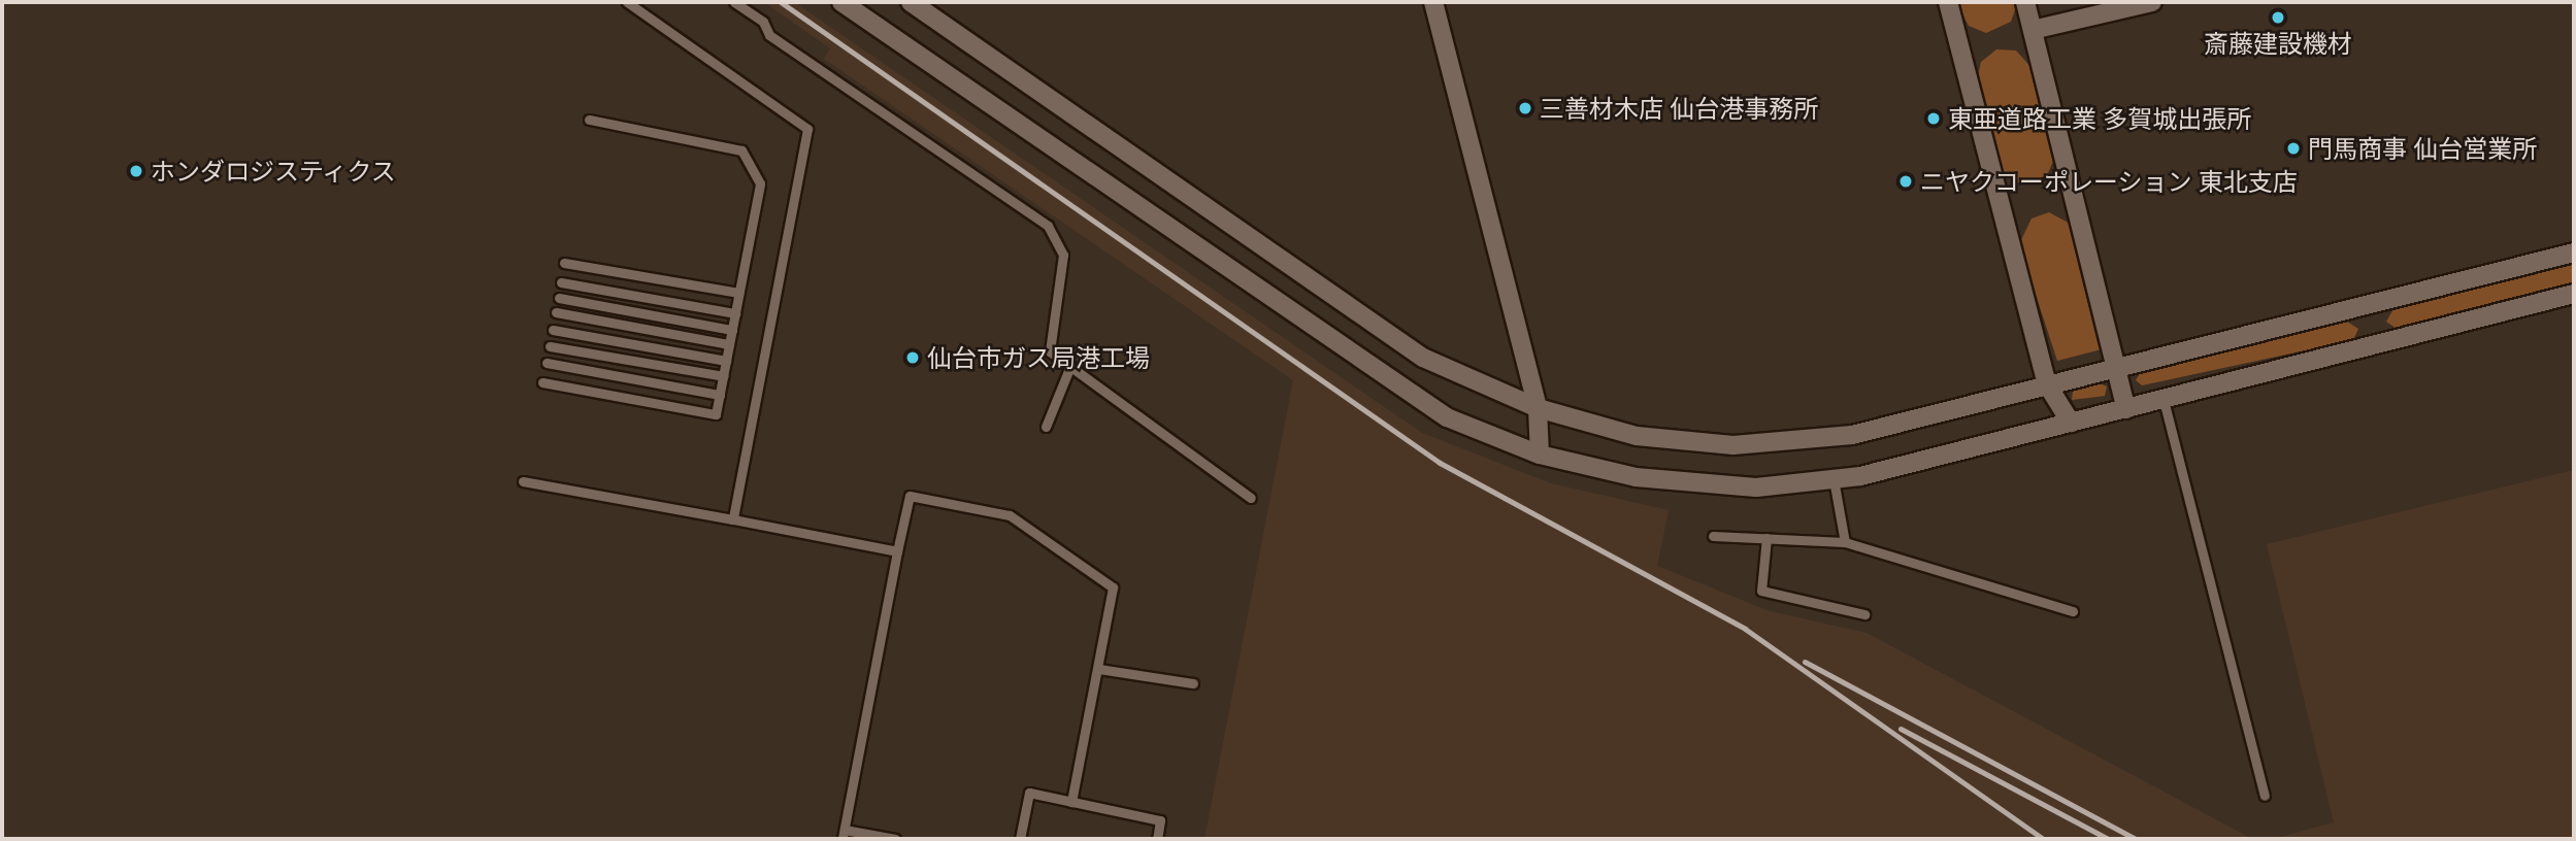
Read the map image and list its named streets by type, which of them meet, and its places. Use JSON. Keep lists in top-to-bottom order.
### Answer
{
  "places": [
    "斎藤建設機材",
    "三善材木店 仙台港事務所",
    "東亜道路工業 多賀城出張所",
    "門馬商事 仙台営業所",
    "ホンダロジスティクス",
    "ニヤクコーポレーション 東北支店",
    "仙台市ガス局港工場"
  ]
}
